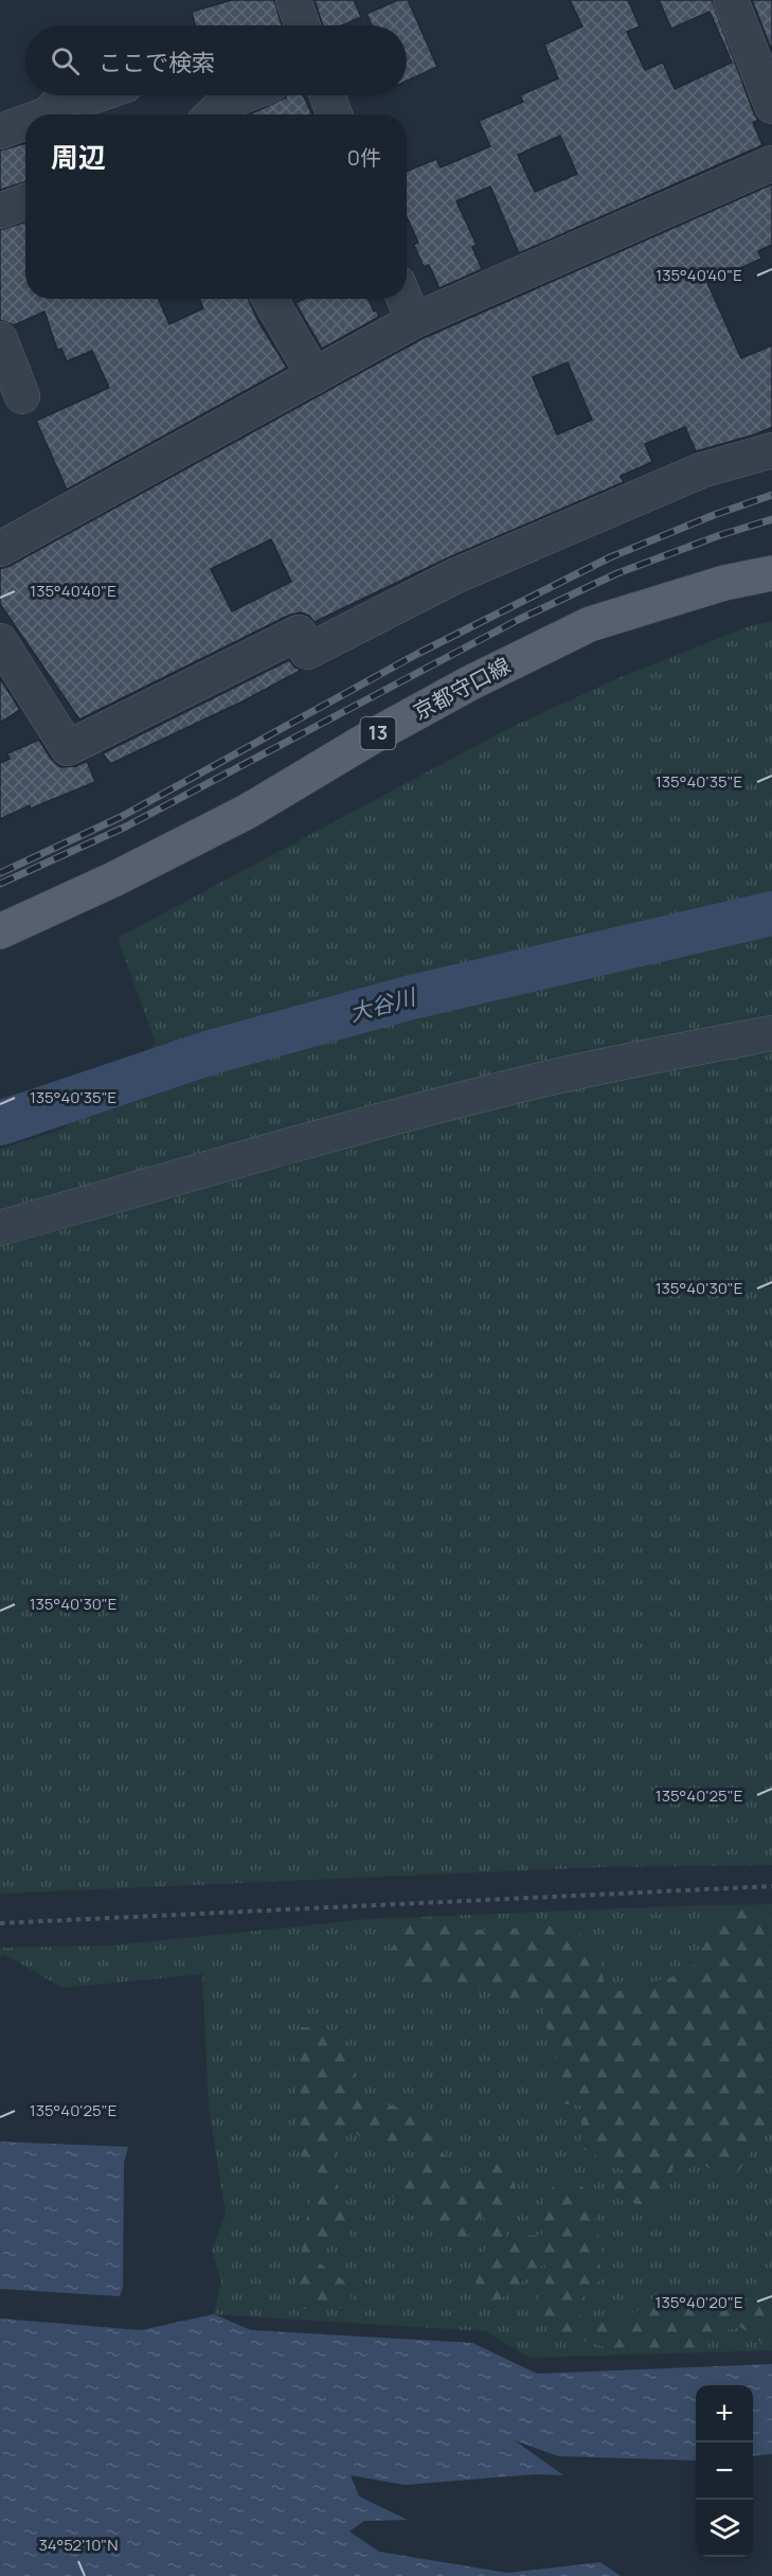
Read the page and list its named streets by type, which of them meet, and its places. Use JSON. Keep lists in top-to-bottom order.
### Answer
{
  "streets": {
    "main road": ["京都守口線", "13"]
  },
  "water": ["大谷川"],
  "page": {
    "search": "ここで検索",
    "heading": ["周辺", "0件"],
    "map_buttons": ["+", "−"]
  },
  "coordinates": [
    "135°40'40\"E",
    "135°40'35\"E",
    "135°40'30\"E",
    "135°40'25\"E",
    "135°40'20\"E",
    "34°52'10\"N"
  ]
}
